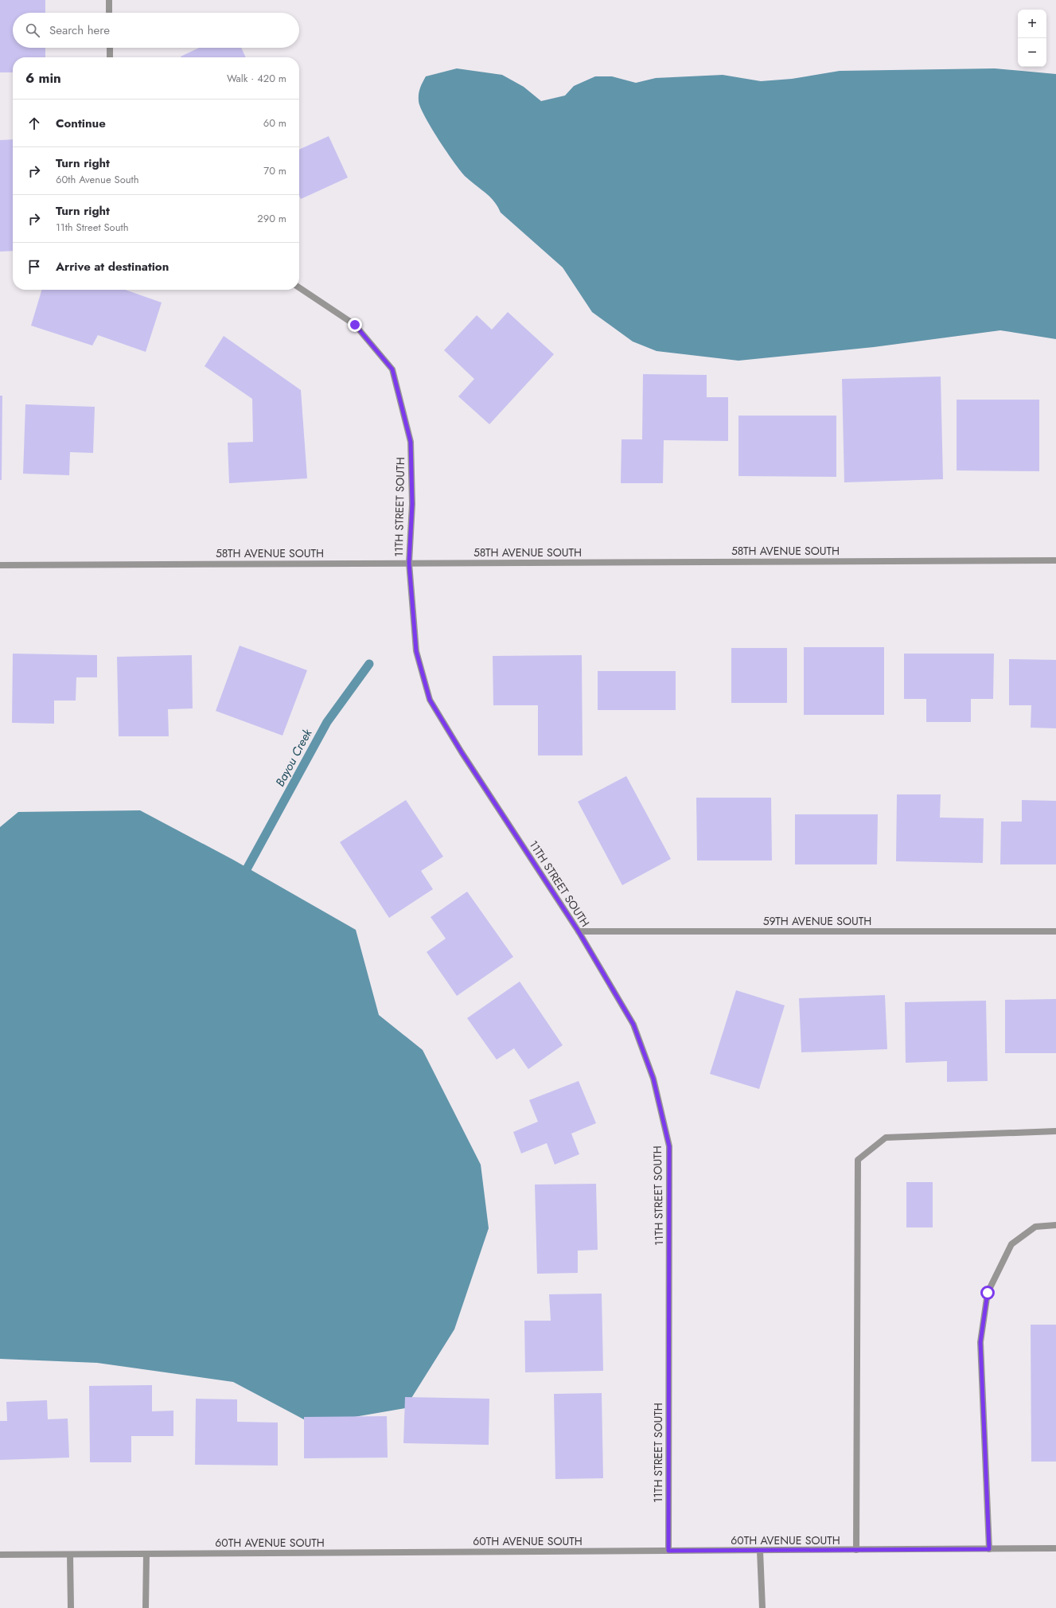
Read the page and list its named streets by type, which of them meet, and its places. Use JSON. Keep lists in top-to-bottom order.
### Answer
{
  "streets": {
    "street": [
      "11TH STREET SOUTH",
      "58TH AVENUE SOUTH",
      "59TH AVENUE SOUTH",
      "60TH AVENUE SOUTH"
    ]
  },
  "crossings": [
    ["11TH STREET SOUTH", "58TH AVENUE SOUTH"],
    ["11TH STREET SOUTH", "59TH AVENUE SOUTH"],
    ["11TH STREET SOUTH", "60TH AVENUE SOUTH"]
  ],
  "water": ["Bayou Creek"],
  "page": {
    "map_buttons": ["+", "−"],
    "search": "Search here",
    "heading": ["6 min", "Walk · 420 m"],
    "list": [
      ["Continue", "60 m"],
      ["Turn right", "60th Avenue South", "70 m"],
      ["Turn right", "11th Street South", "290 m"],
      "Arrive at destination"
    ]
  }
}
